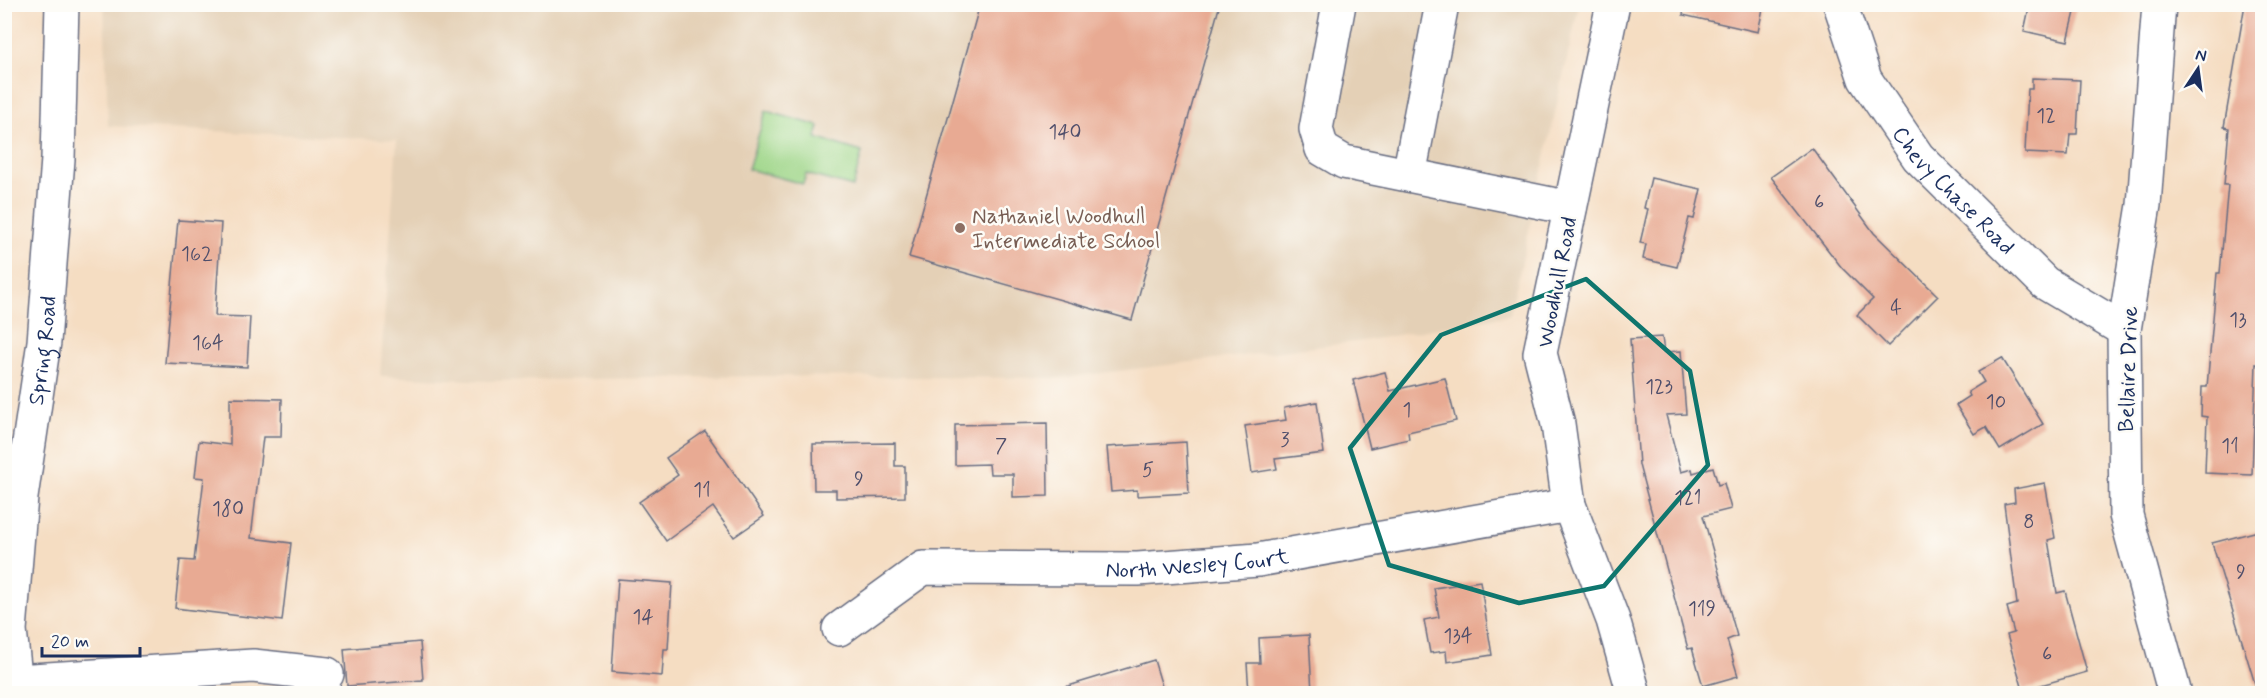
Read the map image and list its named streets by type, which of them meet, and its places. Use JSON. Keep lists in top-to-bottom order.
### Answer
{
  "streets": {
    "street": [
      "Chevy Chase Road",
      "Woodhull Road",
      "Spring Road",
      "Bellaire Drive",
      "North Wesley Court"
    ]
  },
  "crossings": [
    ["Chevy Chase Road", "Bellaire Drive"],
    ["Woodhull Road", "North Wesley Court"]
  ],
  "places": ["Nathaniel Woodhull Intermediate School"],
  "house_numbers": [
    "12",
    "140",
    "6",
    "162",
    "4",
    "13",
    "164",
    "123",
    "10",
    "1",
    "3",
    "7",
    "11",
    "5",
    "9",
    "11",
    "121",
    "180",
    "8",
    "9",
    "119",
    "14",
    "134",
    "6"
  ],
  "scale_bar": "20 m",
  "north": "top"
}
